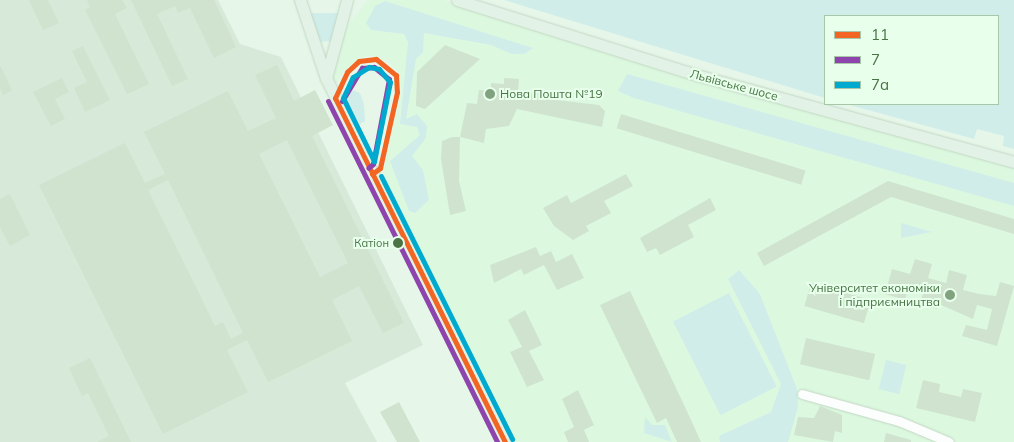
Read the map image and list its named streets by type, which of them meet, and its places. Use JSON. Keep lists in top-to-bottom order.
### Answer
{
  "streets": {
    "main road": ["Львівське шосе"]
  },
  "places": ["Нова Пошта №19", "Катіон", "Університет економіки і підприємництва"],
  "lines": ["transit line 11", "transit line 7", "transit line 7а"],
  "legend": ["11", "7", "7а"]
}
